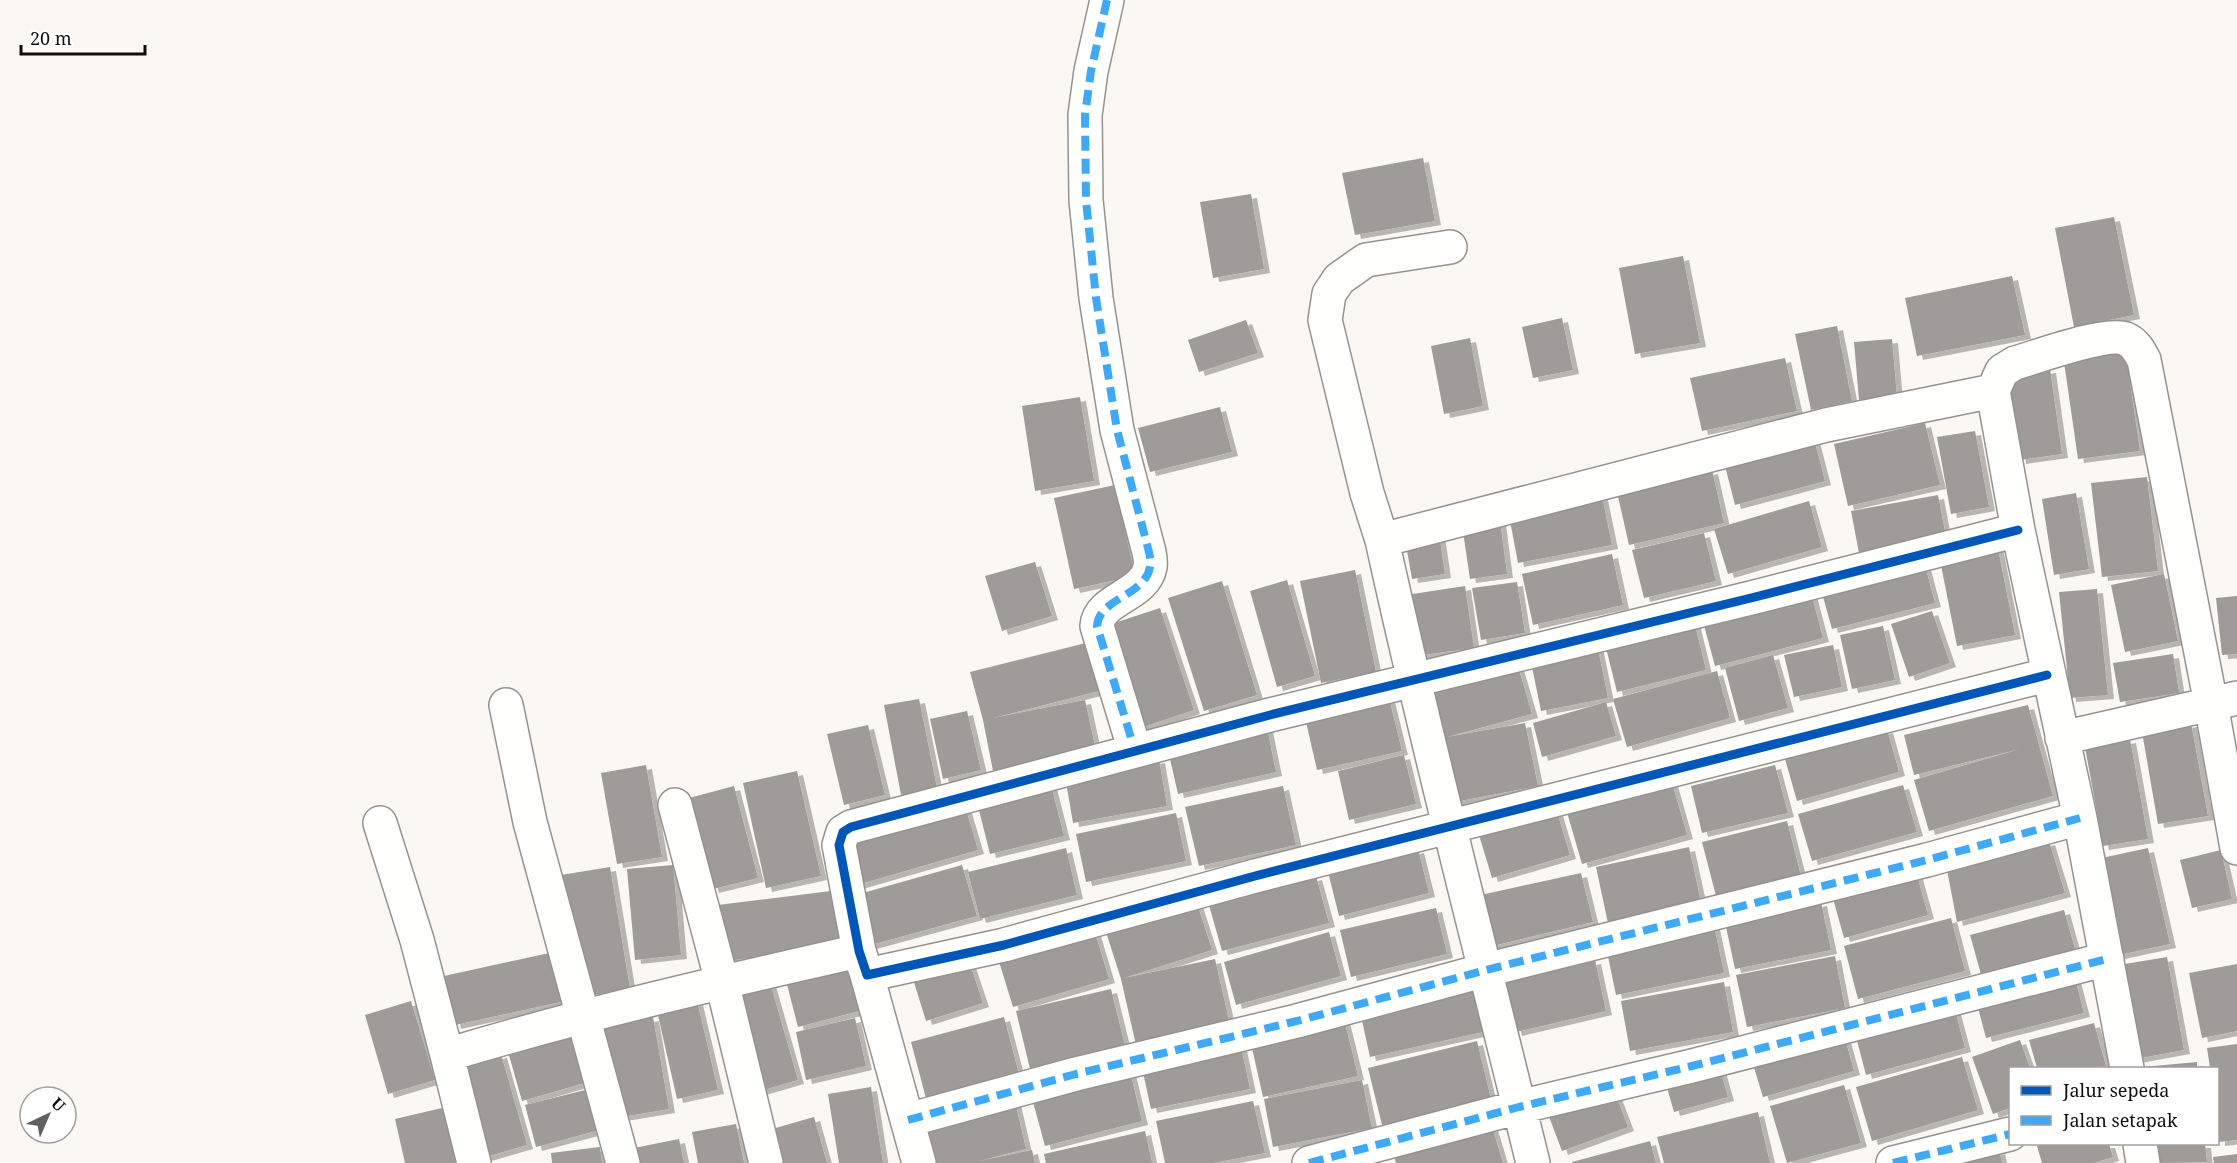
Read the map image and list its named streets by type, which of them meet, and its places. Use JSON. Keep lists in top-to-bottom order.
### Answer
{
  "legend": ["Jalur sepeda", "Jalan setapak"],
  "scale_bar": "20 m",
  "north": "top right"
}
